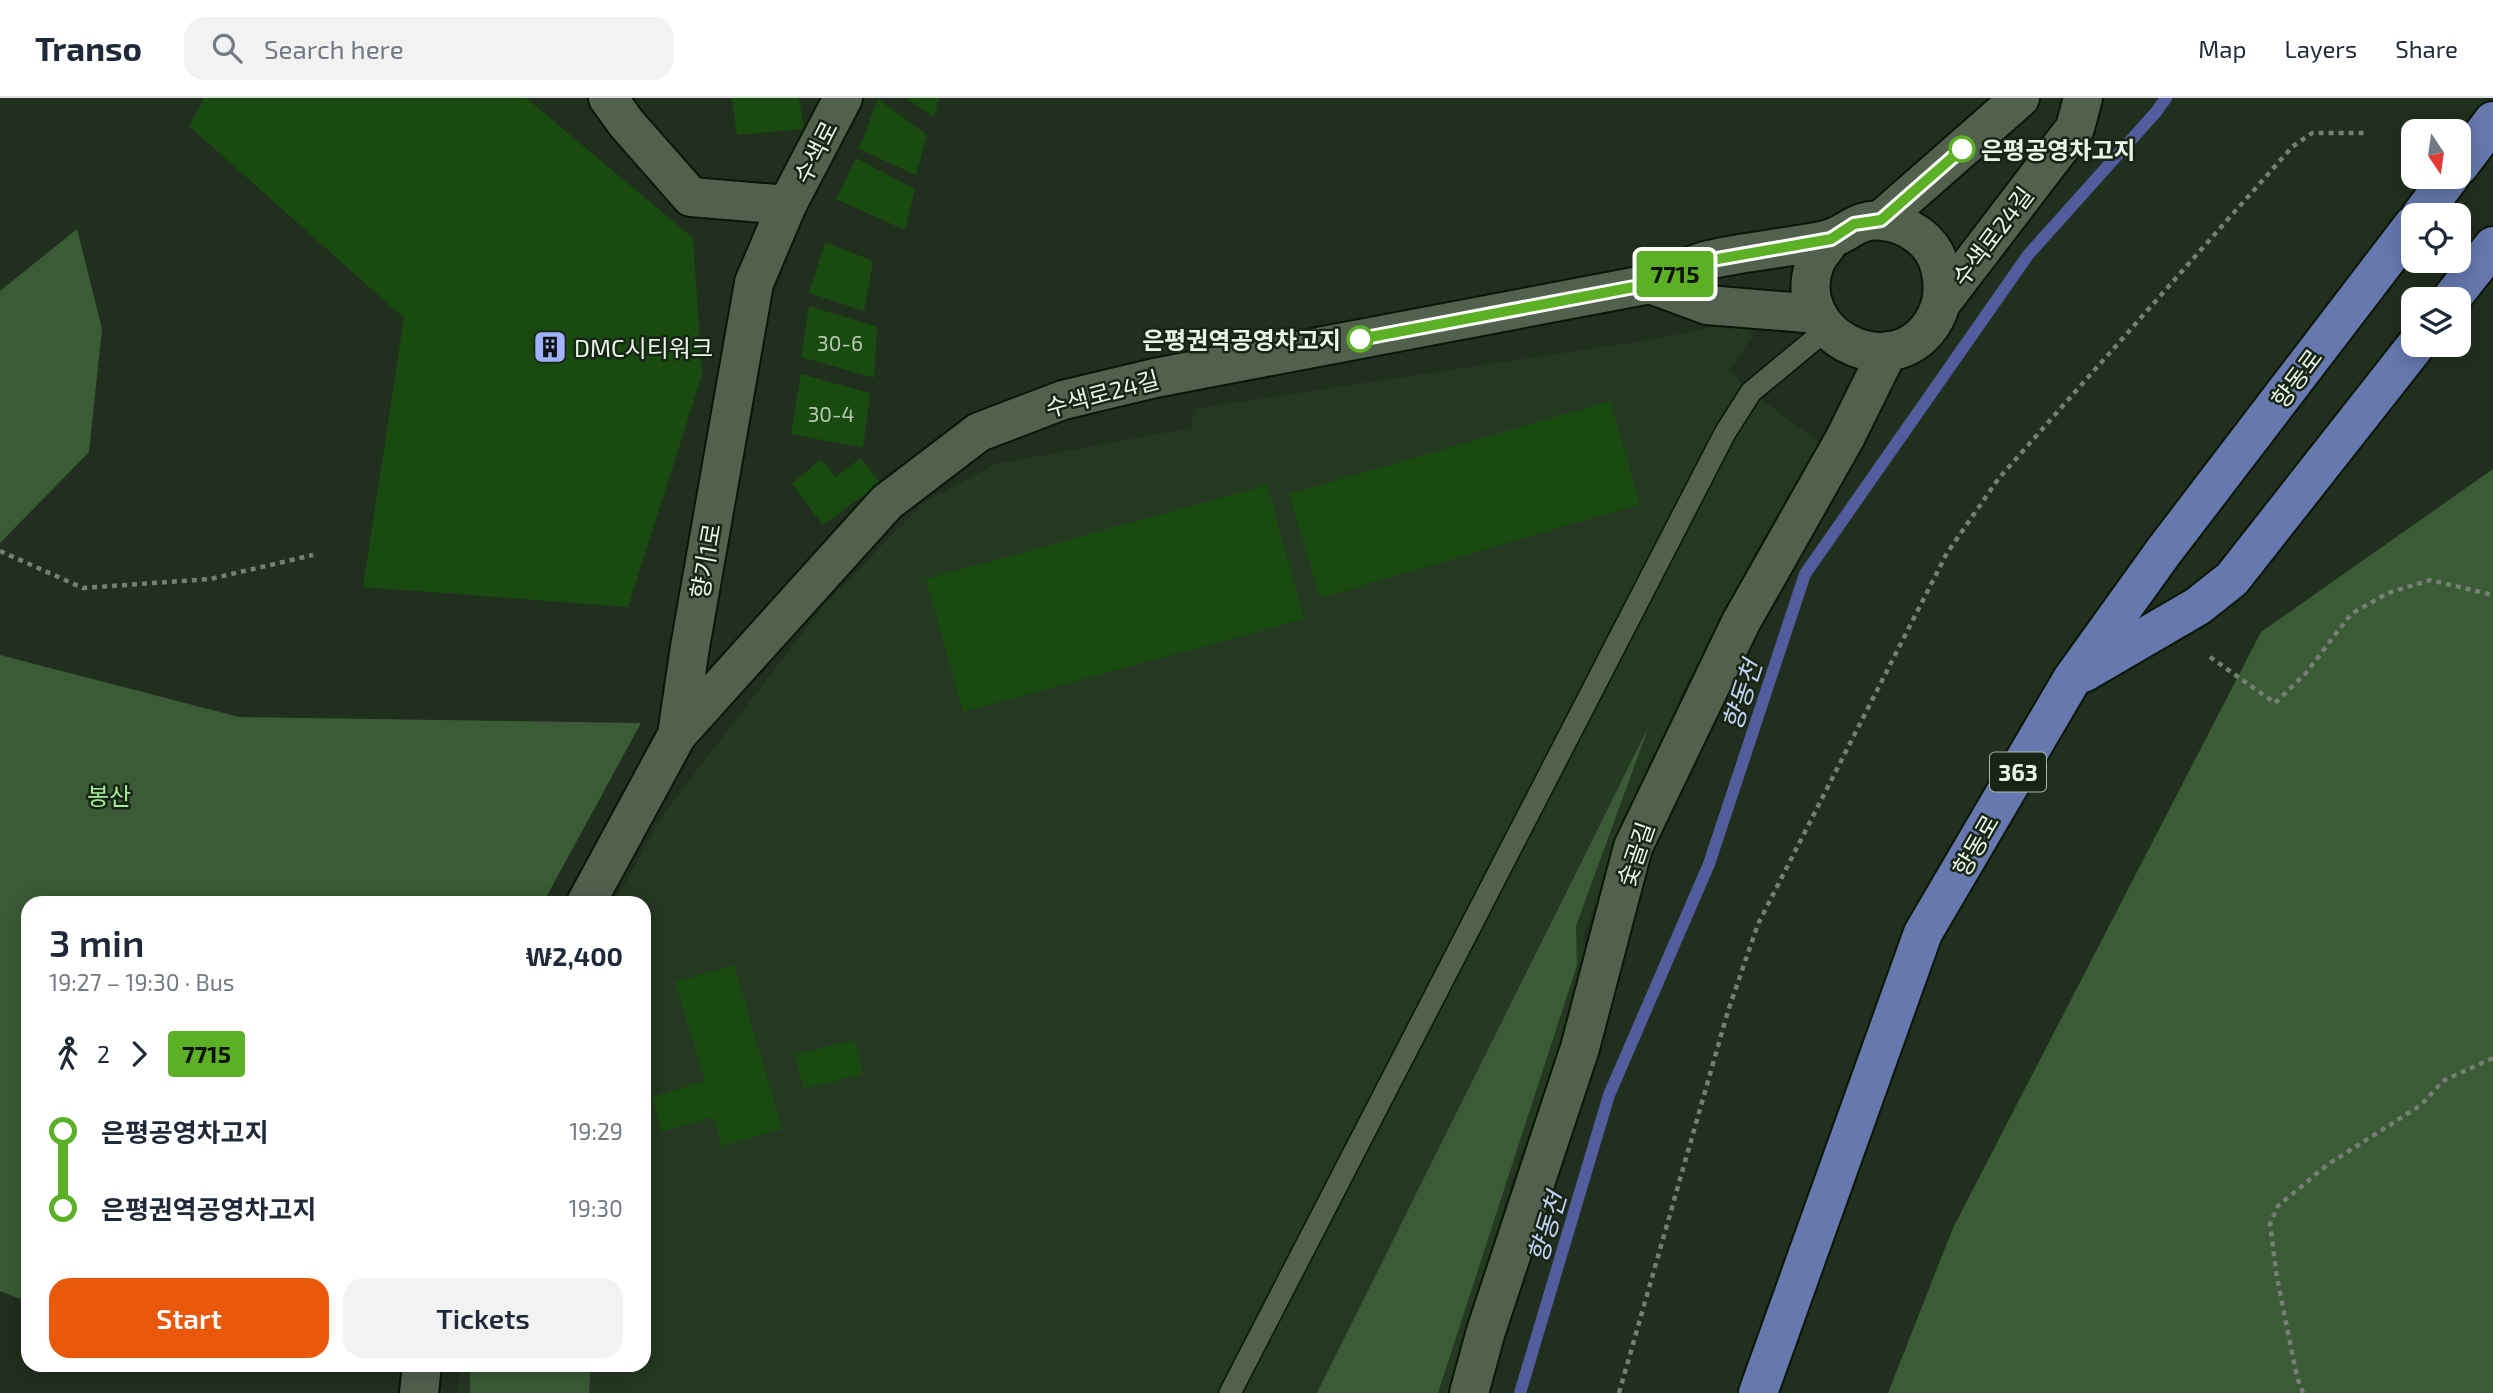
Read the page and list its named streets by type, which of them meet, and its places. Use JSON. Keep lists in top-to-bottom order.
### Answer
{
  "streets": {
    "main road": ["향동로", "363"],
    "street": [
      "수색로",
      "수색로24길",
      "향기1로",
      "숯골길"
    ]
  },
  "crossings": [
    ["수색로", "향기1로"],
    ["수색로24길", "향기1로"],
    ["수색로24길", "숯골길"]
  ],
  "water": ["향동천"],
  "parks": ["봉산"],
  "places": {
    "other": ["은평공영차고지", "은평권역공영차고지"],
    "building": ["DMC시티워크"]
  },
  "lines": ["bus line 7715"],
  "house_numbers": ["30-6", "30-4"],
  "north": "bottom",
  "page": {
    "header": "Transo",
    "search": "Search here",
    "nav": ["Map", "Layers", "Share"],
    "on_map": "7715",
    "heading": ["3 min", "19:27 – 19:30 · Bus", "₩2,400"],
    "legs": ["2", "7715"],
    "list": [
      {
        "name": "은평공영차고지",
        "value": "19:29"
      },
      {
        "name": "은평권역공영차고지",
        "value": "19:30"
      }
    ],
    "buttons": ["Start", "Tickets"]
  }
}
